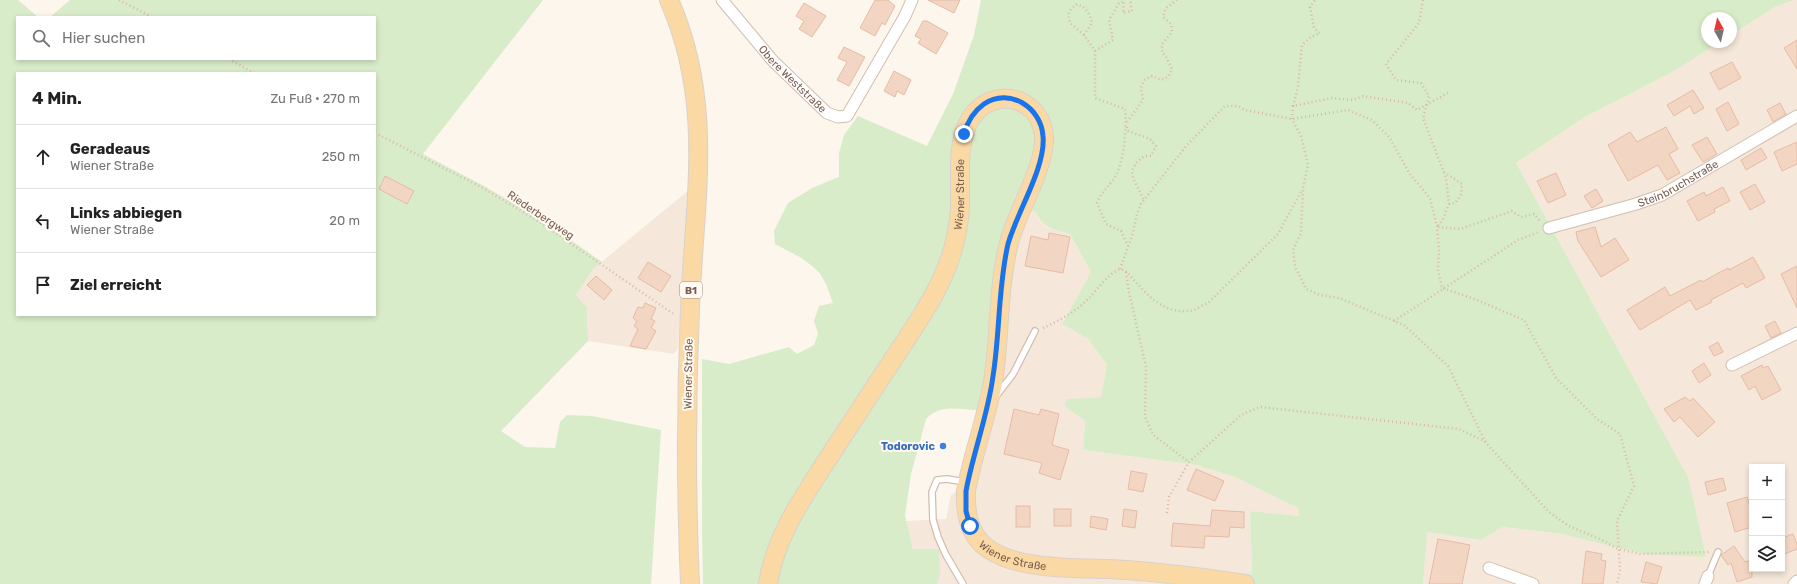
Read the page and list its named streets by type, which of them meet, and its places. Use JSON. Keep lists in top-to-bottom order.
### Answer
{
  "streets": {
    "main road": ["Wiener Straße", "B1"],
    "street": ["Obere Weststraße", "Steinbruchstraße"],
    "path": ["Riederbergweg"]
  },
  "crossings": [
    ["Wiener Straße", "Riederbergweg"]
  ],
  "places": ["Todorovic"],
  "north": "top",
  "page": {
    "search": "Hier suchen",
    "heading": ["4 Min.", "Zu Fuß · 270 m"],
    "list": [
      ["Geradeaus", "Wiener Straße", "250 m"],
      ["Links abbiegen", "Wiener Straße", "20 m"],
      "Ziel erreicht"
    ],
    "map_buttons": ["+", "−"]
  }
}
